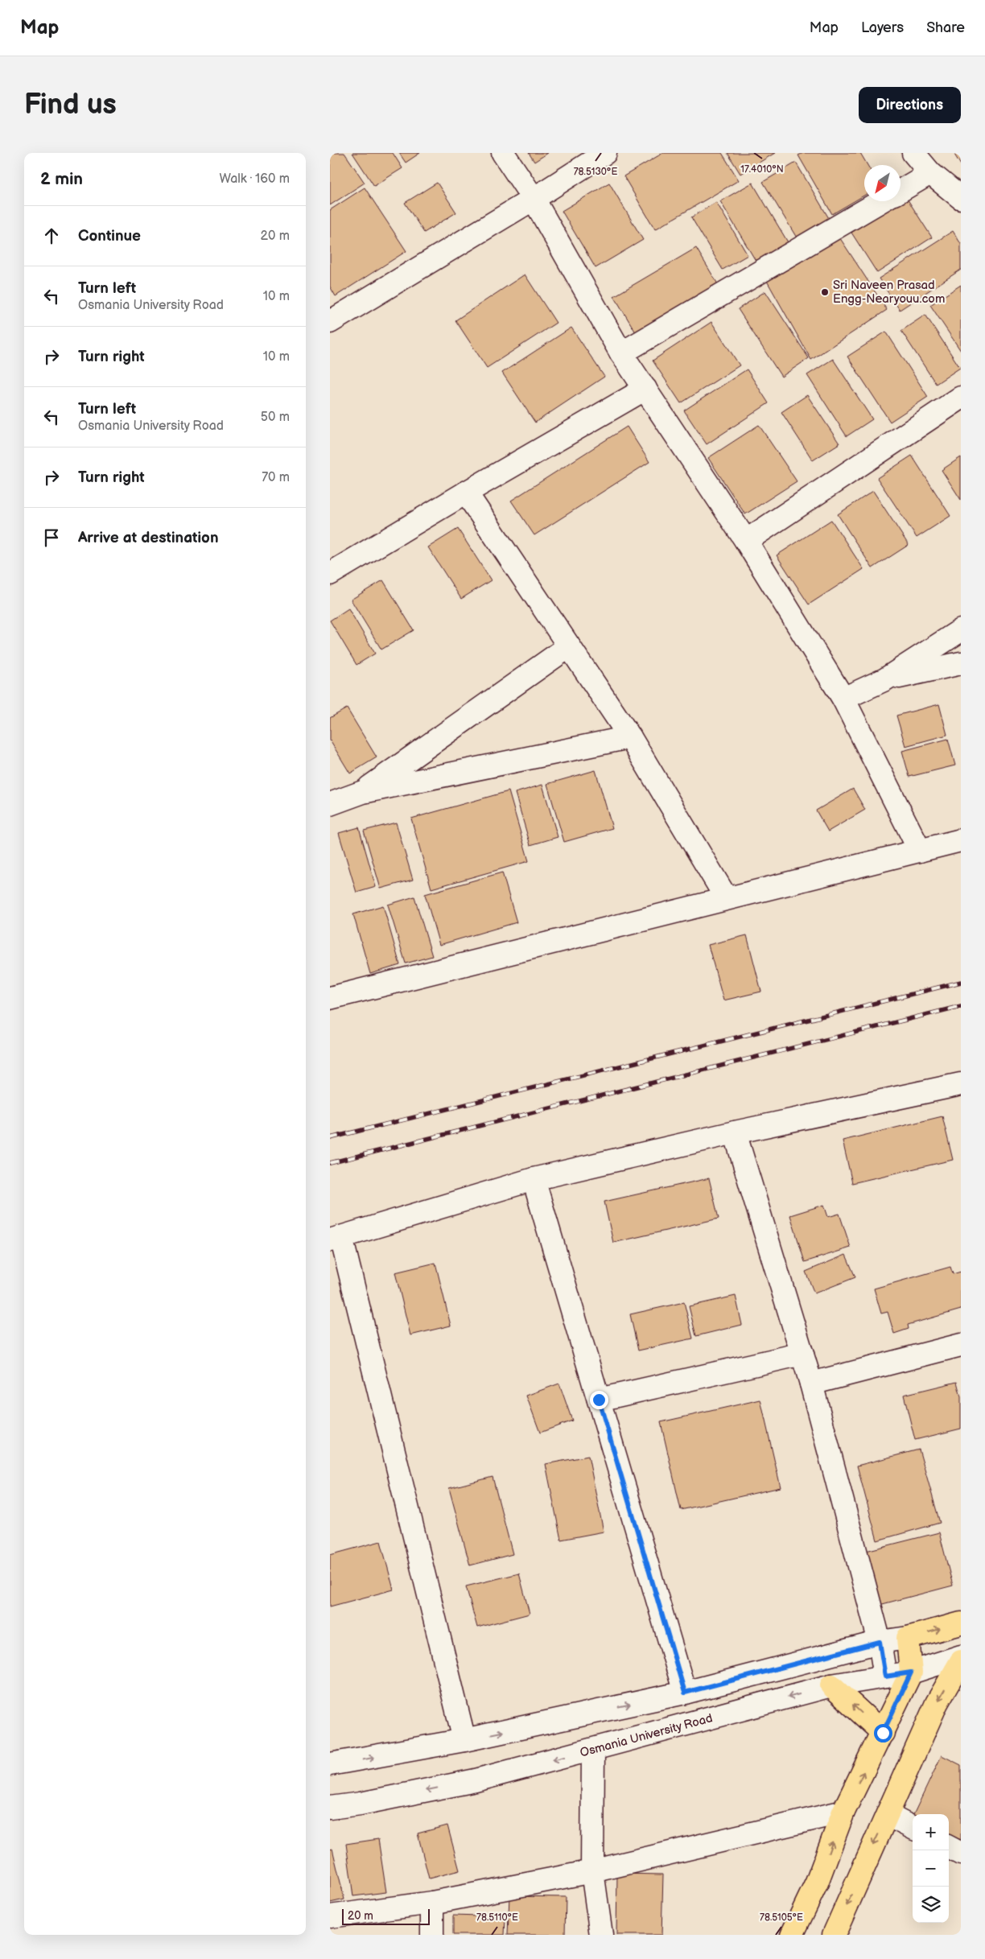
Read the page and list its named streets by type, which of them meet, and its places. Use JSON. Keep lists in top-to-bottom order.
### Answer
{
  "streets": {
    "street": ["Osmania University Road"]
  },
  "places": ["Sri Naveen Prasad Engg-Nearyouu.com"],
  "scale_bar": "20 m",
  "north": "bottom left",
  "page": {
    "header": "Map",
    "nav": ["Map", "Layers", "Share"],
    "buttons": "Directions",
    "title": "Find us",
    "heading": ["2 min", "Walk · 160 m"],
    "list": [
      ["Continue", "20 m"],
      ["Turn left", "Osmania University Road", "10 m"],
      ["Turn right", "10 m"],
      ["Turn left", "Osmania University Road", "50 m"],
      ["Turn right", "70 m"],
      "Arrive at destination"
    ],
    "map_buttons": ["+", "−"],
    "scale": "20 m"
  },
  "coordinates": [
    "17.4010°N",
    "78.5130°E",
    "78.5110°E",
    "78.5105°E"
  ]
}
